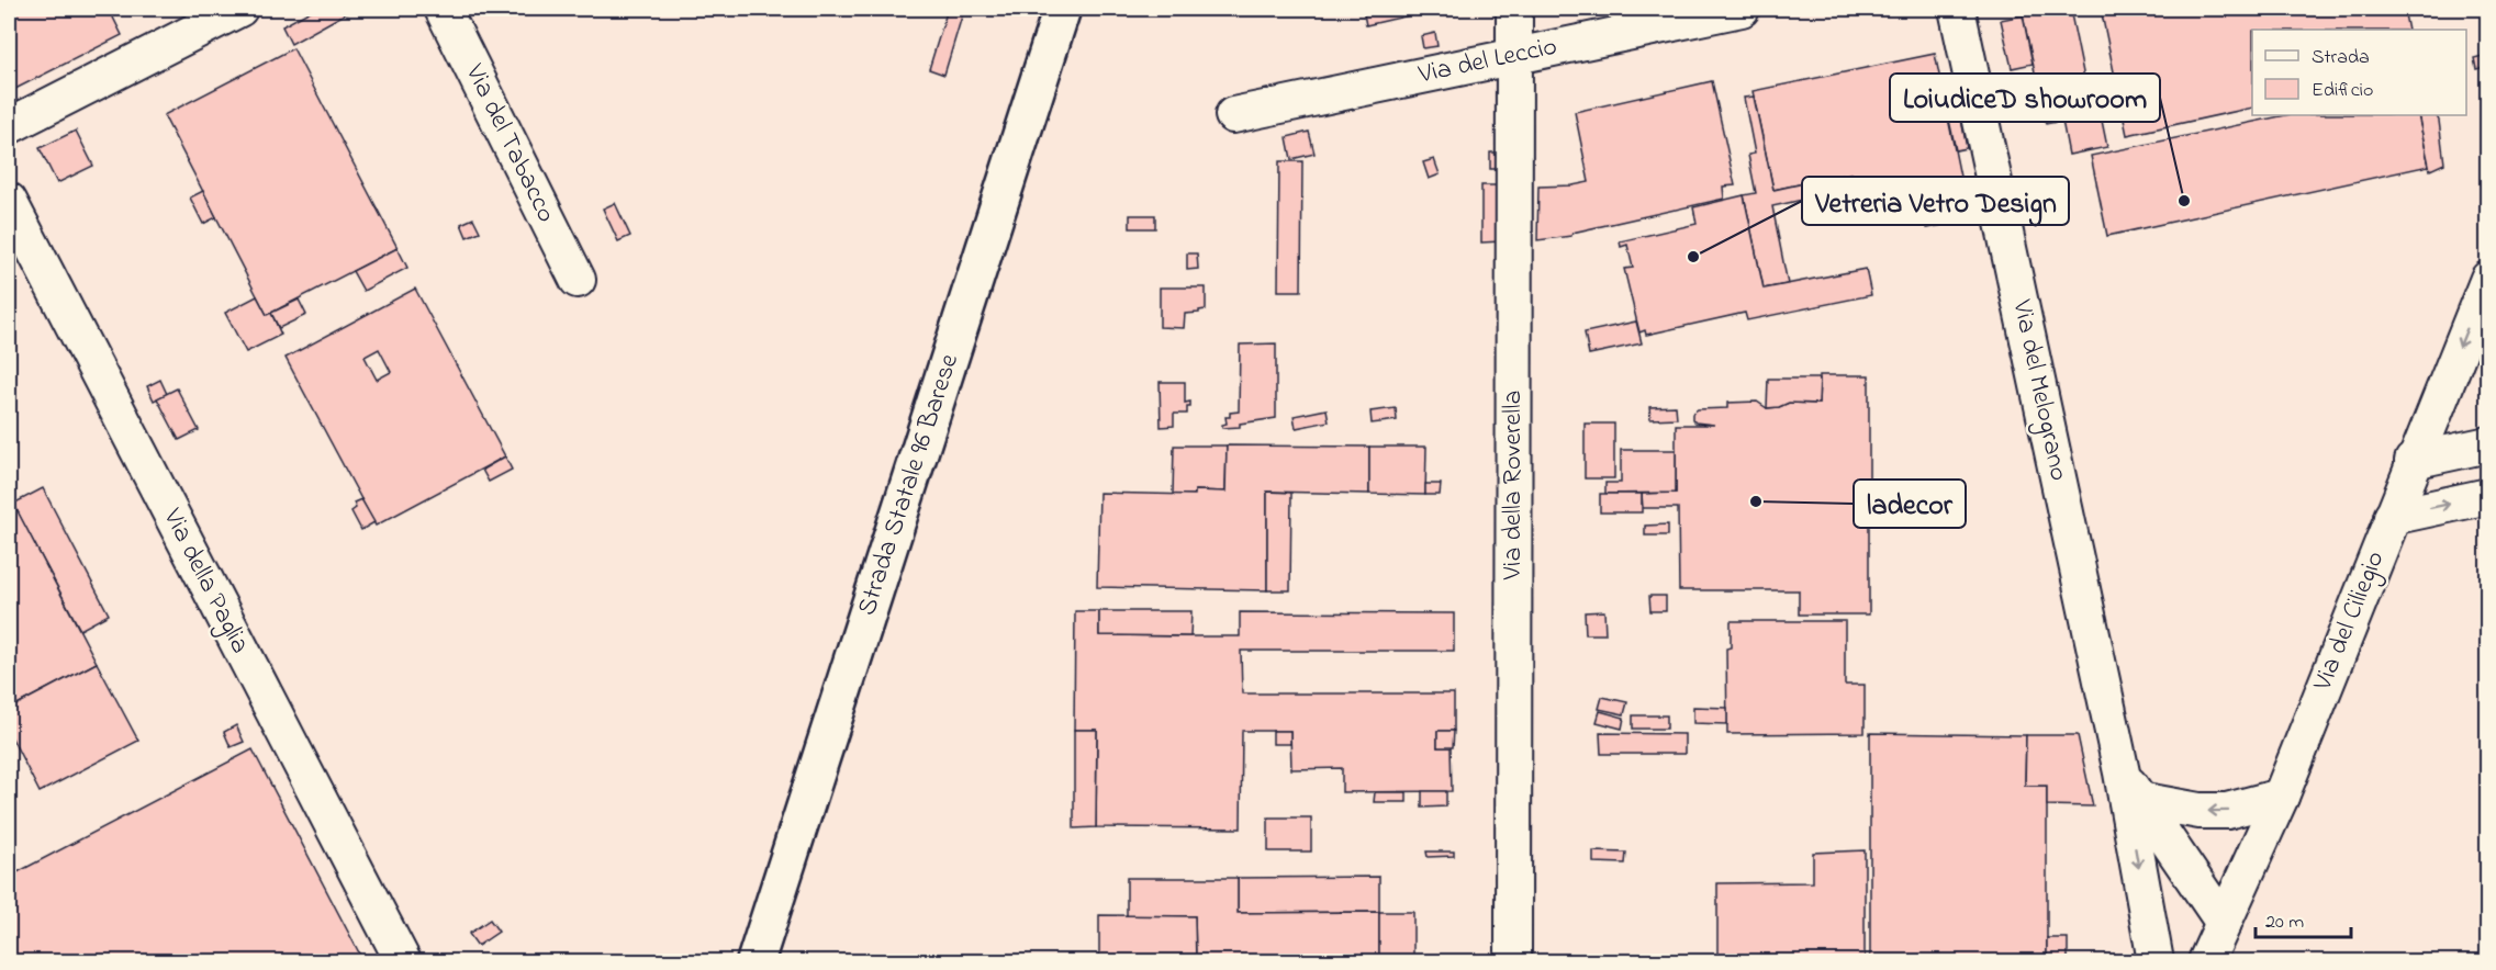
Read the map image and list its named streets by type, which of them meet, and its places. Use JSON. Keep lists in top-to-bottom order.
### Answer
{
  "streets": {
    "main road": ["Strada Statale 96 Barese"],
    "street": [
      "Via del Leccio",
      "Via del Tabacco",
      "Via del Melograno",
      "Via della Roverella",
      "Via della Paglia",
      "Via del Ciliegio"
    ]
  },
  "crossings": [
    ["Via del Leccio", "Via della Roverella"]
  ],
  "places": ["LoiudiceD showroom", "Vetreria Vetro Design", "ladecor"],
  "legend": ["Strada", "Edificio"],
  "scale_bar": "20 m"
}
